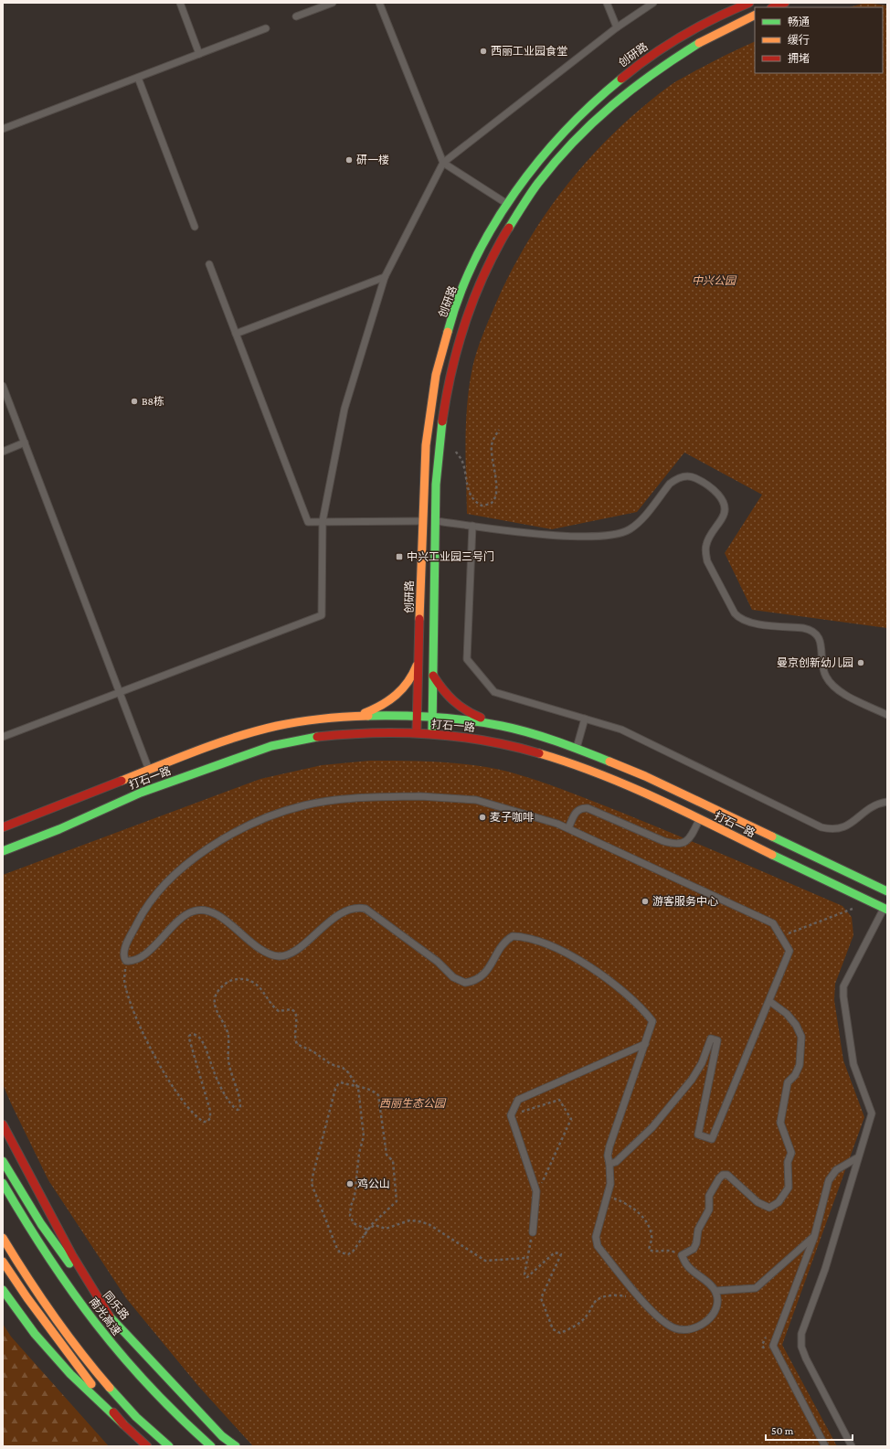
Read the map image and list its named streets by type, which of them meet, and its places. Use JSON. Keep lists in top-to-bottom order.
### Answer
{
  "streets": {
    "main road": [
      "创研路",
      "打石一路",
      "同乐路",
      "南光高速"
    ]
  },
  "crossings": [
    ["创研路", "打石一路"]
  ],
  "parks": ["中兴公园", "西丽生态公园"],
  "places": {
    "other": [
      "西丽工业园食堂",
      "研一楼",
      "B8栋",
      "曼京创新幼儿园",
      "麦子咖啡",
      "游客服务中心",
      "鸡公山"
    ],
    "transit": ["中兴工业园三号门"]
  },
  "legend": ["畅通", "缓行", "拥堵"],
  "scale_bar": "50 m"
}
